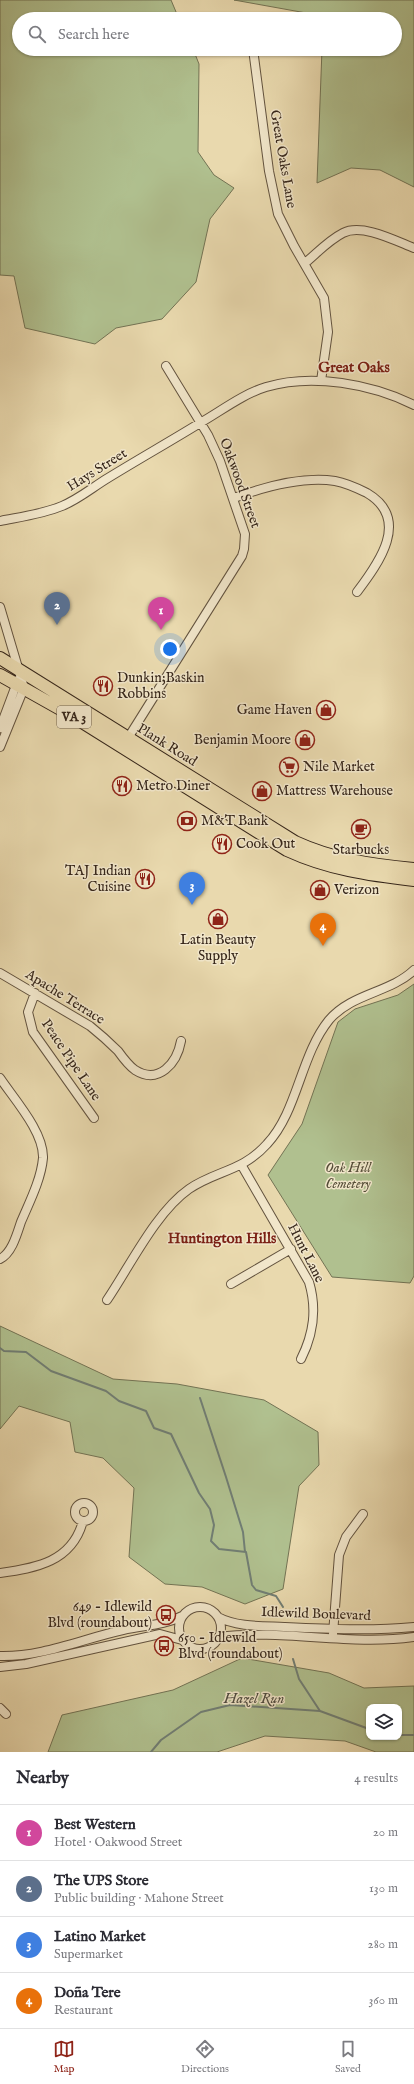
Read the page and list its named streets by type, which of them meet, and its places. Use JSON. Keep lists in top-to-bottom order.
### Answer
{
  "streets": {
    "highway": ["VA 3", "Plank Road"],
    "street": [
      "Great Oaks Lane",
      "Hays Street",
      "Oakwood Street",
      "Apache Terrace",
      "Peace Pipe Lane",
      "Hunt Lane",
      "Idlewild Boulevard"
    ]
  },
  "crossings": [
    ["Great Oaks Lane", "Hays Street"],
    ["Hays Street", "Oakwood Street"],
    ["Oakwood Street", "Plank Road"],
    ["Apache Terrace", "Peace Pipe Lane"]
  ],
  "districts": ["Great Oaks", "Huntington Hills"],
  "water": ["Hazel Run"],
  "parks": ["Oak Hill Cemetery"],
  "places": {
    "restaurant": [
      "Dunkin;Baskin Robbins",
      "Metro Diner",
      "Cook Out",
      "TAJ Indian Cuisine"
    ],
    "shop": [
      "Game Haven",
      "Benjamin Moore",
      "Mattress Warehouse",
      "Verizon",
      "Latin Beauty Supply"
    ],
    "supermarket": ["Nile Market"],
    "bank": ["M&T Bank"],
    "cafe": ["Starbucks"],
    "bus stop": ["649 - Idlewild Blvd (roundabout)", "650 - Idlewild Blvd (roundabout)"]
  },
  "page": {
    "search": "Search here",
    "pins": [
      "2",
      "1",
      "3",
      "4"
    ],
    "heading": ["Nearby", "4 results"],
    "list": [
      {
        "mark": "1",
        "name": "Best Western",
        "note": "Hotel · Oakwood Street",
        "value": "20 m"
      },
      {
        "mark": "2",
        "name": "The UPS Store",
        "note": "Public building · Mahone Street",
        "value": "130 m"
      },
      {
        "mark": "3",
        "name": "Latino Market",
        "note": "Supermarket",
        "value": "280 m"
      },
      {
        "mark": "4",
        "name": "Doña Tere",
        "note": "Restaurant",
        "value": "360 m"
      }
    ],
    "nav": ["Map", "Directions", "Saved"]
  }
}
